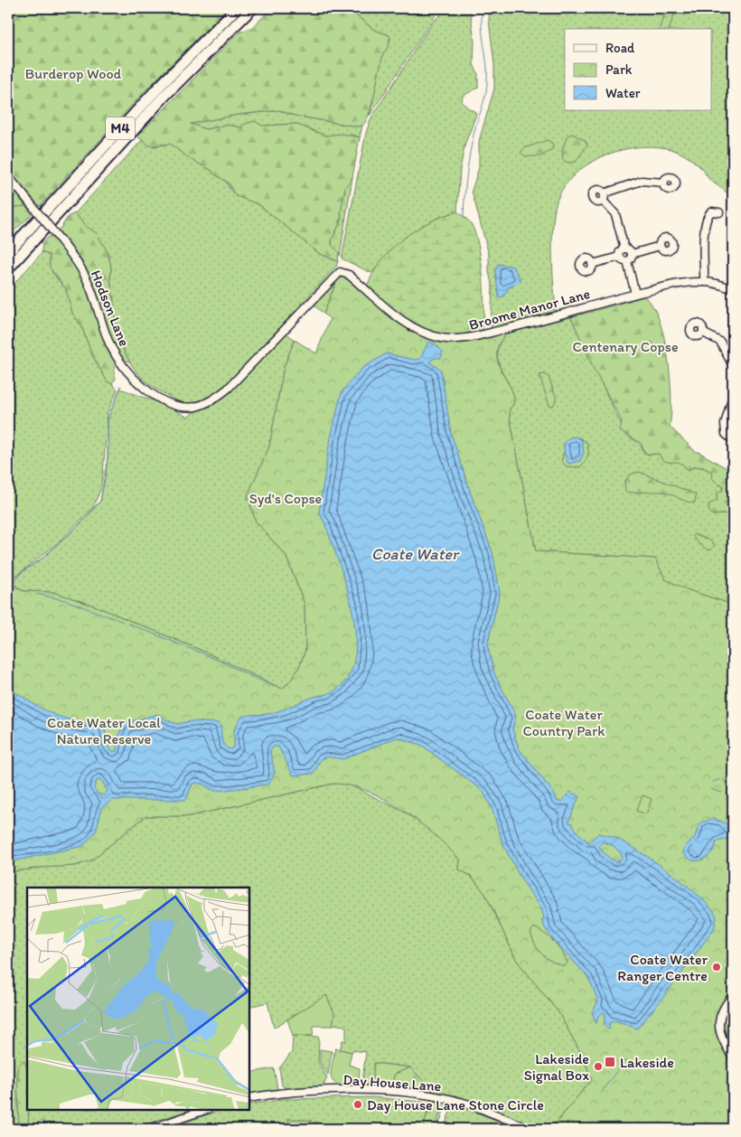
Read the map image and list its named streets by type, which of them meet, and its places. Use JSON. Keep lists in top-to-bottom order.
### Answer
{
  "streets": {
    "highway": ["M4"],
    "street": ["Hodson Lane", "Broome Manor Lane", "Day House Lane"]
  },
  "crossings": [
    ["Hodson Lane", "Broome Manor Lane"]
  ],
  "water": ["Coate Water"],
  "parks": [
    "Burderop Wood",
    "Centenary Copse",
    "Syd's Copse",
    "Coate Water Country Park",
    "Coate Water Local Nature Reserve"
  ],
  "places": {
    "other": ["Coate Water Ranger Centre", "Lakeside Signal Box", "Day House Lane Stone Circle"],
    "transit": ["Lakeside"]
  },
  "legend": ["Road", "Park", "Water"]
}
